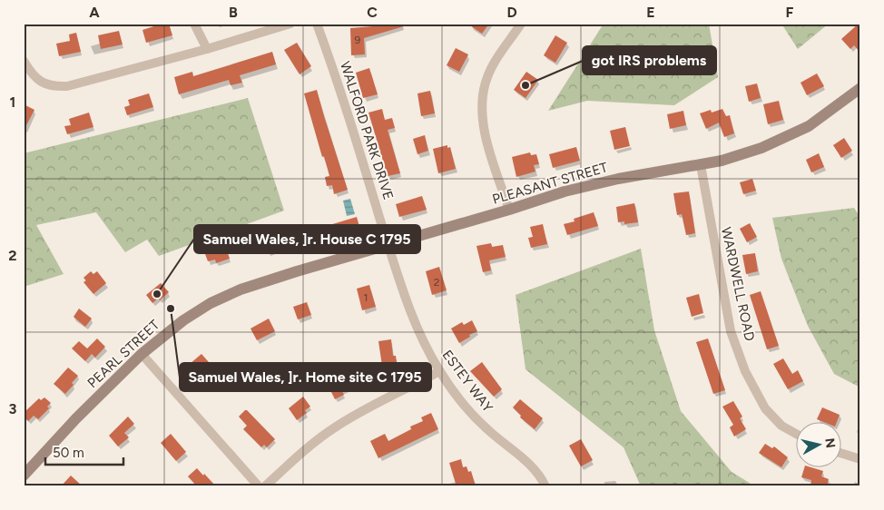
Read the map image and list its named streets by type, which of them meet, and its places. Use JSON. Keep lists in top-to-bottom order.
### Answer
{
  "streets": {
    "main road": ["PLEASANT STREET", "PEARL STREET"],
    "street": ["WALFORD PARK DRIVE", "WARDWELL ROAD", "ESTEY WAY"]
  },
  "crossings": [
    ["WALFORD PARK DRIVE", "PLEASANT STREET"],
    ["WALFORD PARK DRIVE", "ESTEY WAY"],
    ["PLEASANT STREET", "WARDWELL ROAD"],
    ["PLEASANT STREET", "PEARL STREET"],
    ["PLEASANT STREET", "ESTEY WAY"]
  ],
  "places": ["got IRS problems", "Samuel Wales, ]r. House C 1795", "Samuel Wales, ]r. Home site C 1795"],
  "house_numbers": ["9", "2", "1"],
  "scale_bar": "50 m",
  "north": "right",
  "grid": {
    "columns": [
      "A",
      "B",
      "C",
      "D",
      "E",
      "F"
    ],
    "rows": ["1", "2", "3"]
  }
}
